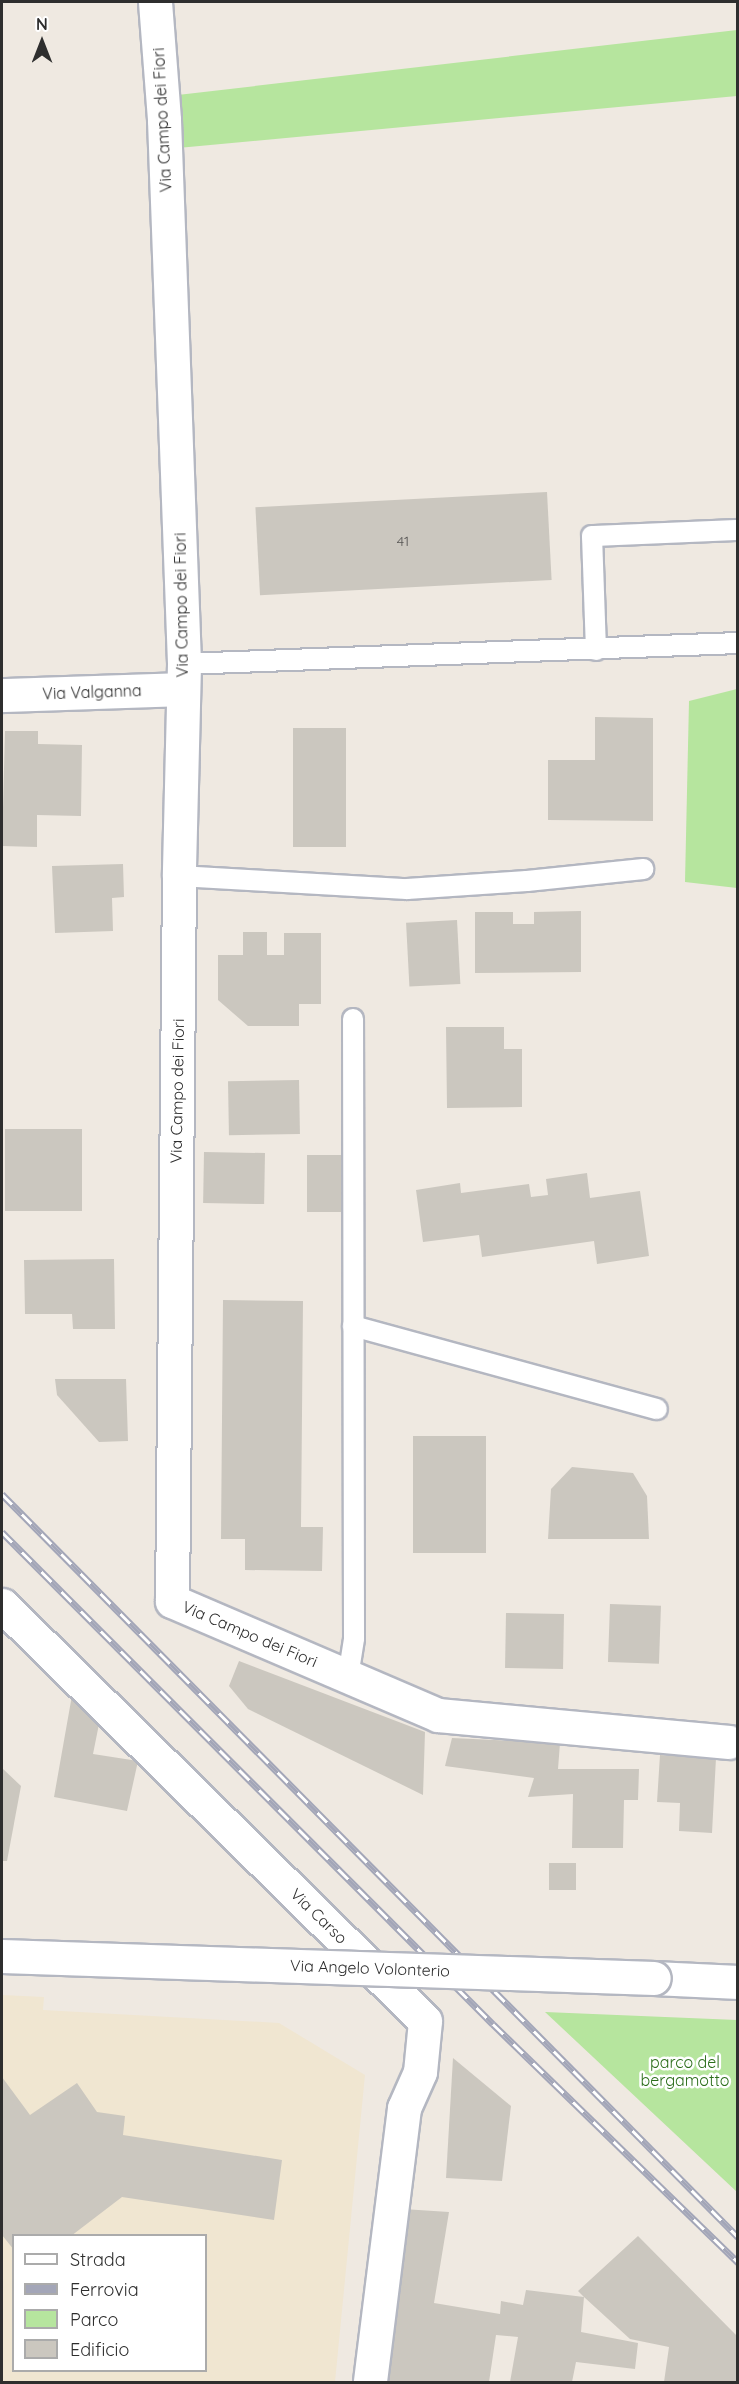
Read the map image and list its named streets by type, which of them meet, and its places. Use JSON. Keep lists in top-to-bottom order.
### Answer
{
  "streets": {
    "street": [
      "Via Campo dei Fiori",
      "Via Valganna",
      "Via Carso",
      "Via Angelo Volonterio"
    ]
  },
  "crossings": [
    ["Via Campo dei Fiori", "Via Valganna"]
  ],
  "parks": ["parco del bergamotto"],
  "house_numbers": ["41"],
  "legend": [
    "Strada",
    "Ferrovia",
    "Parco",
    "Edificio"
  ],
  "north": "top"
}
